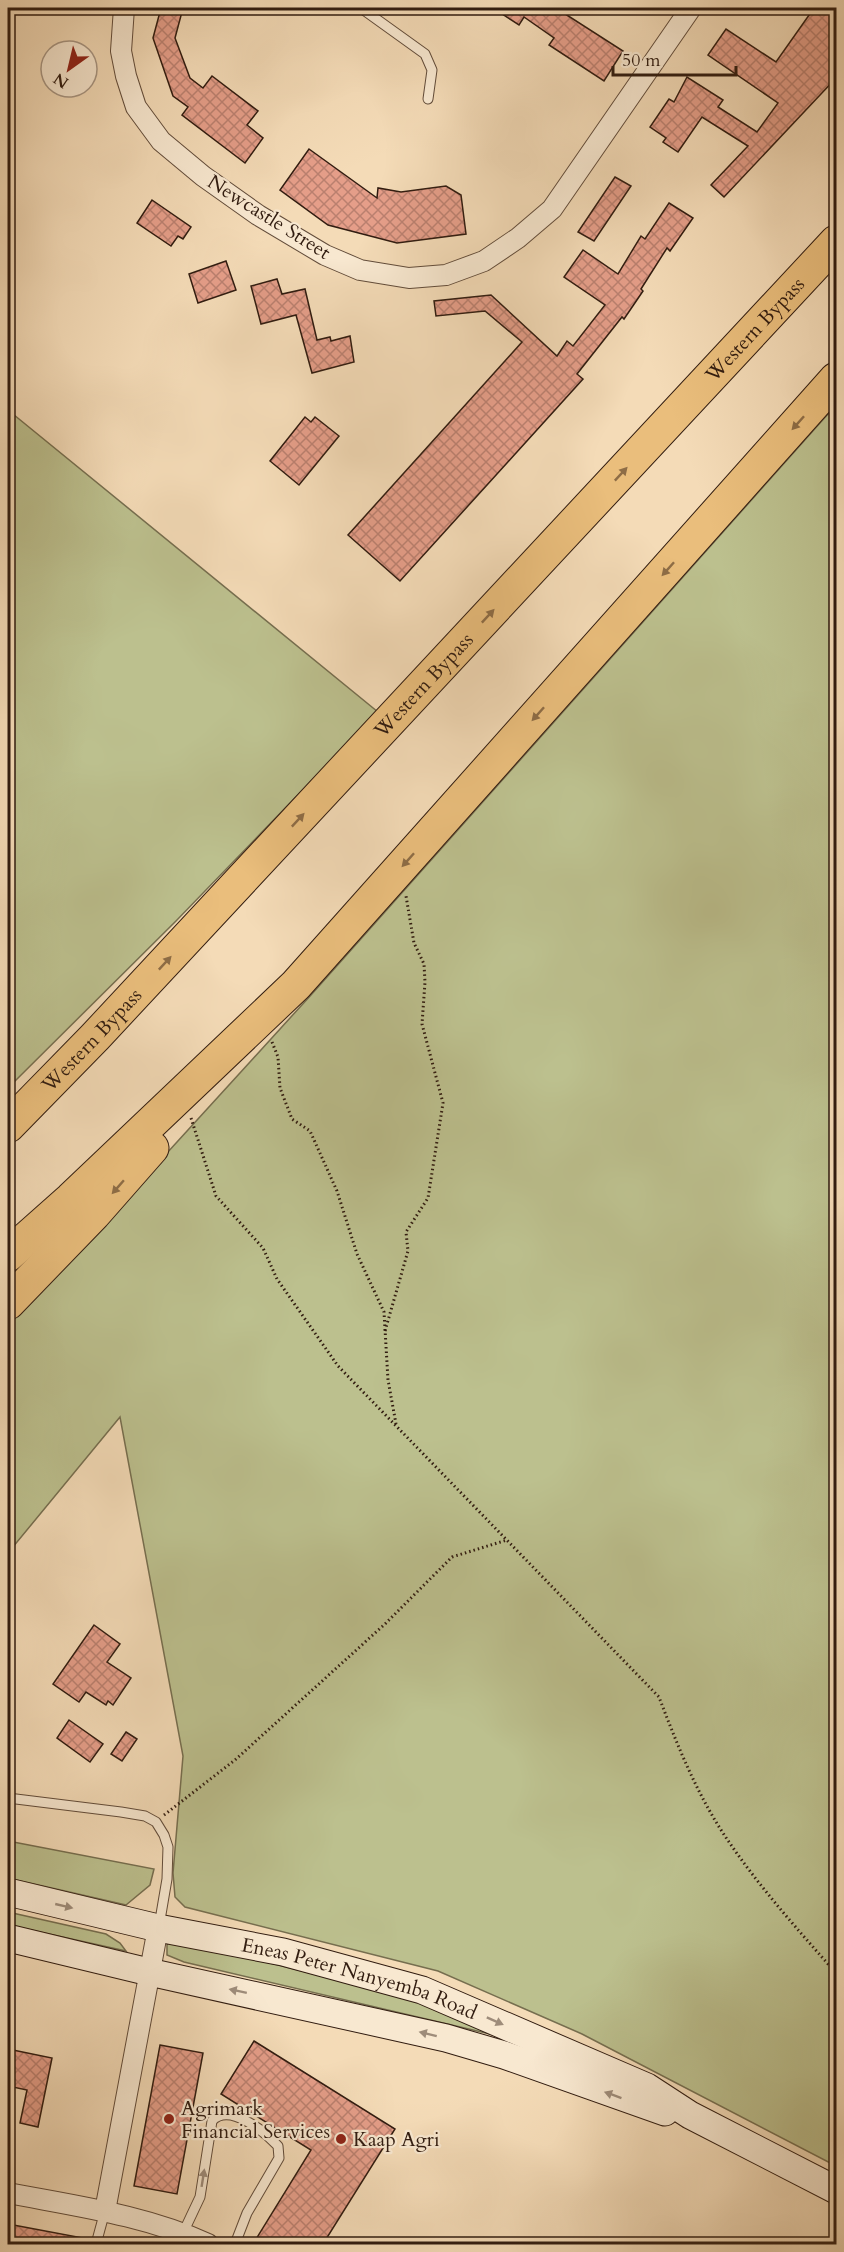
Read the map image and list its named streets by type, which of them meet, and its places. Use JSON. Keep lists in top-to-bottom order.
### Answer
{
  "streets": {
    "highway": ["Western Bypass"],
    "main road": ["Eneas Peter Nanyemba Road"],
    "street": ["Newcastle Street"]
  },
  "places": ["Agrimark Financial Services", "Kaap Agri"],
  "scale_bar": "50 m",
  "north": "bottom left"
}
